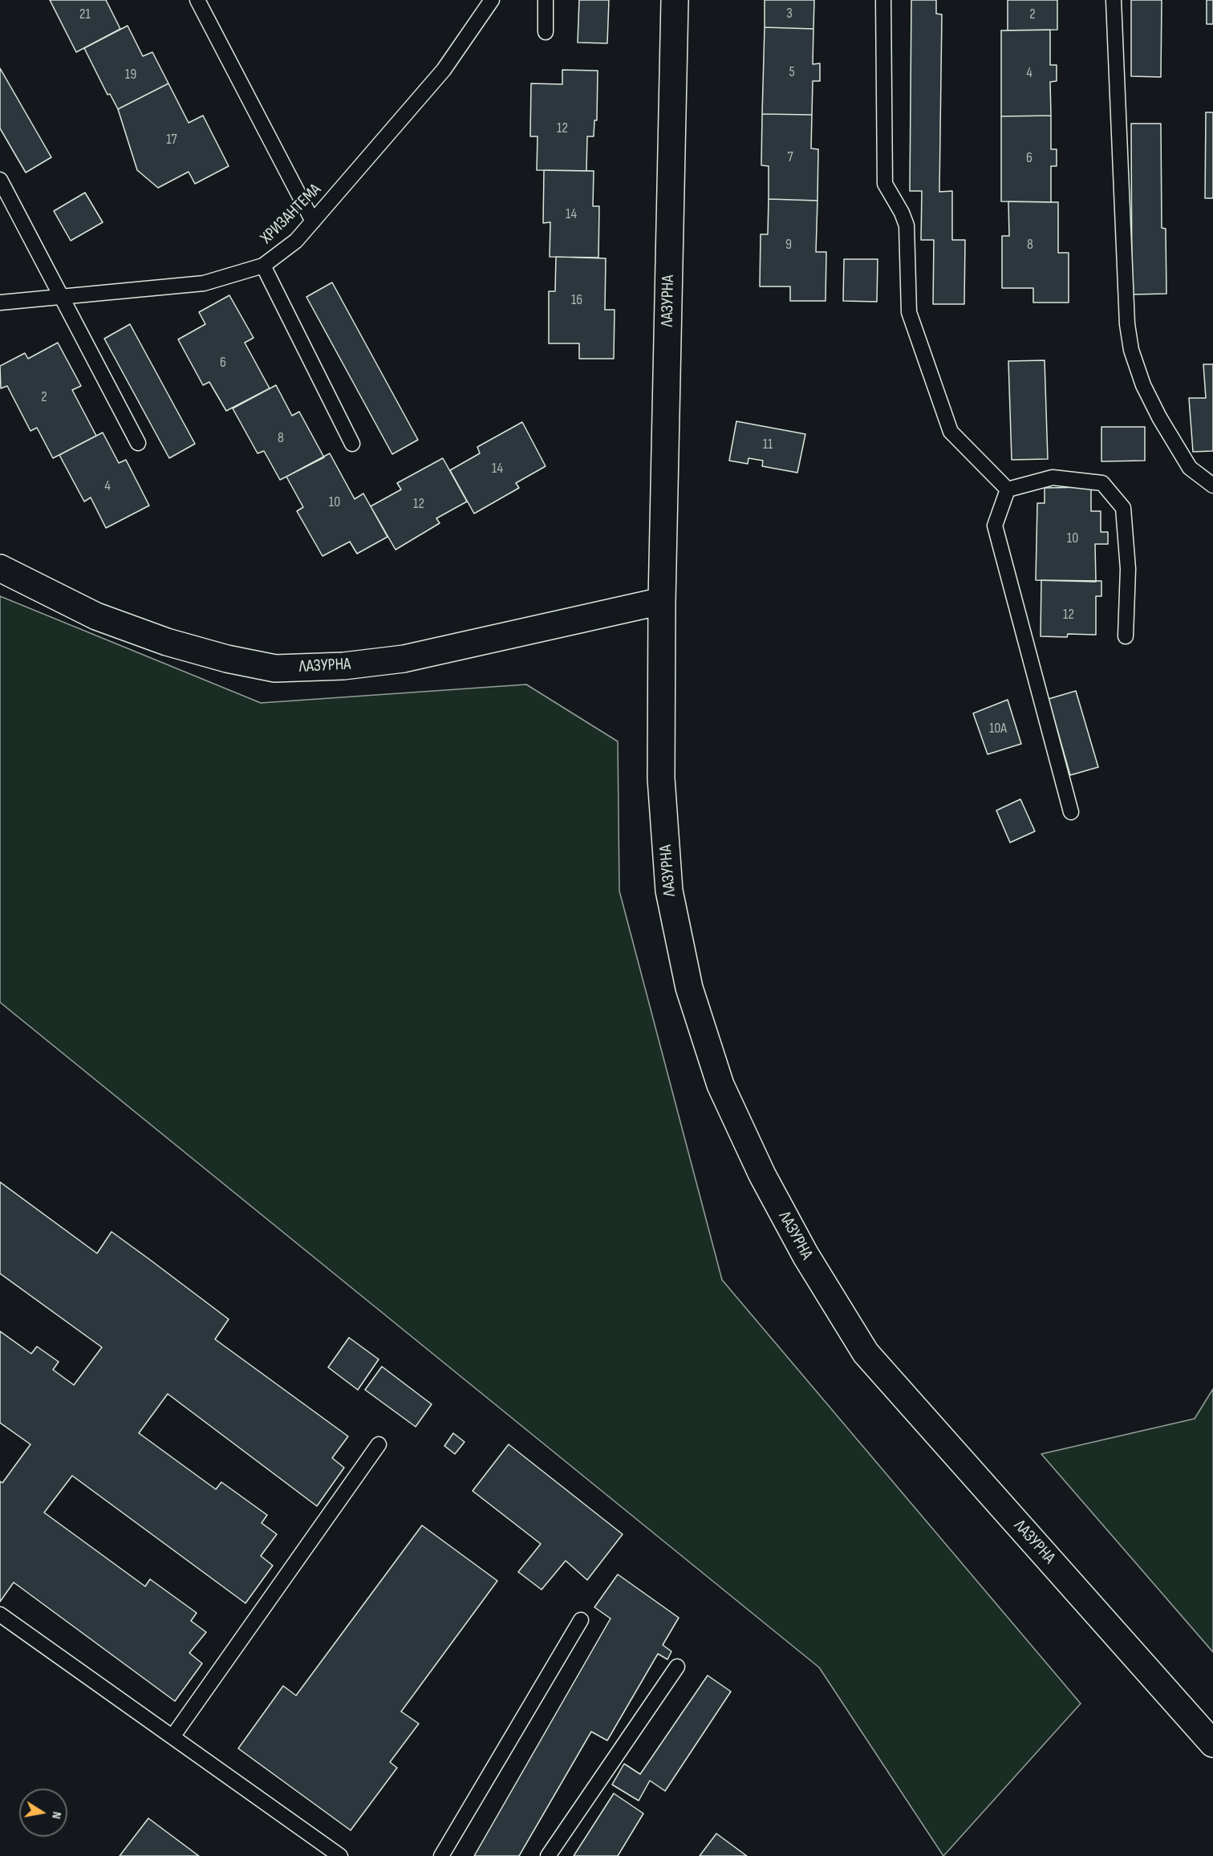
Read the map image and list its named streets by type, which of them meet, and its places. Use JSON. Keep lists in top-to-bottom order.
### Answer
{
  "streets": {
    "street": ["ЛАЗУРНА"],
    "lane": ["ХРИЗАНТЕМА"]
  },
  "house_numbers": [
    "3",
    "21",
    "2",
    "5",
    "4",
    "19",
    "12",
    "17",
    "7",
    "6",
    "14",
    "9",
    "8",
    "16",
    "6",
    "2",
    "8",
    "11",
    "14",
    "4",
    "10",
    "12",
    "10",
    "12",
    "10А"
  ],
  "north": "right"
}
